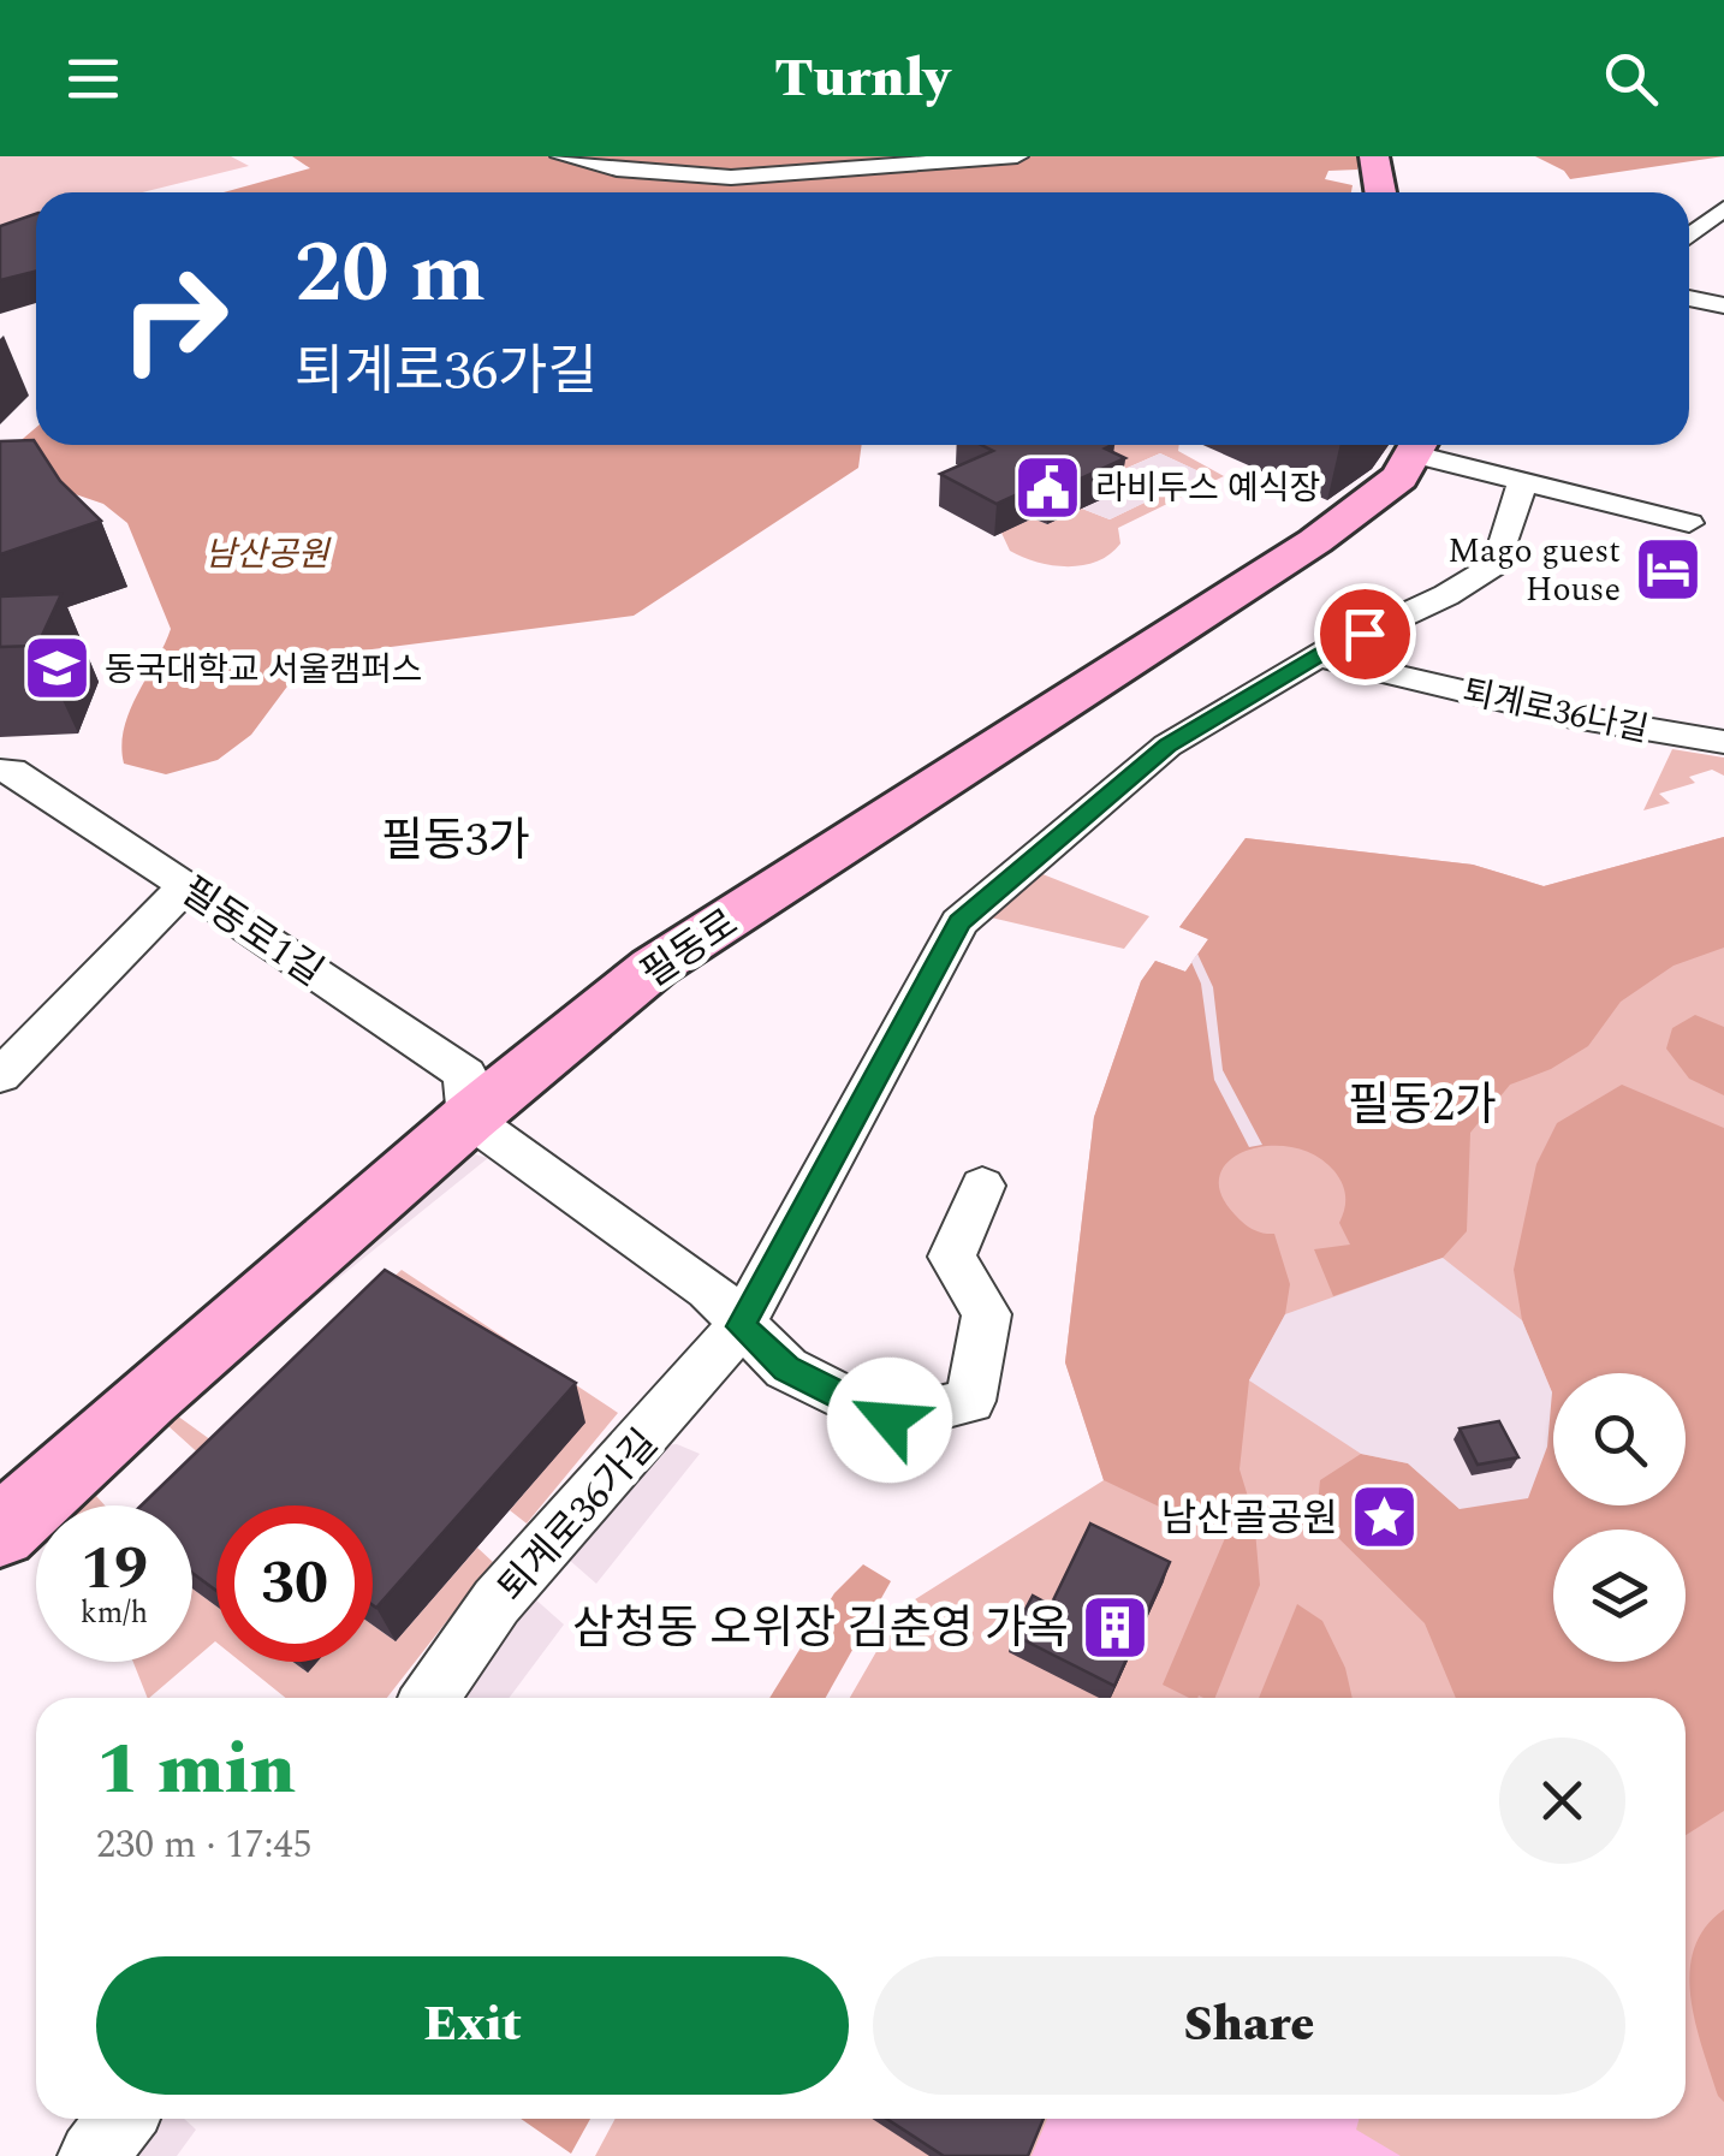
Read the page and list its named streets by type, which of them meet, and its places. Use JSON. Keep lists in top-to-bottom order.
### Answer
{
  "streets": {
    "street": [
      "퇴계로36나길",
      "필동로1길",
      "필동로",
      "퇴계로36가길"
    ]
  },
  "crossings": [
    ["퇴계로36나길", "퇴계로36가길"],
    ["필동로1길", "필동로"]
  ],
  "districts": ["필동3가", "필동2가"],
  "parks": ["남산공원"],
  "places": {
    "public building": ["라비두스 예식장"],
    "hotel": ["Mago guest House"],
    "school or university": ["동국대학교 서울캠퍼스"],
    "place": ["남산골공원"],
    "building": ["삼청동 오위장 김춘영 가옥"]
  },
  "page": {
    "header": "Turnly",
    "turn": ["20 m", "퇴계로36가길"],
    "speed": "19 km/h",
    "limit": "30",
    "heading": ["1 min", "230 m · 17:45"],
    "buttons": ["Exit", "Share"]
  }
}
